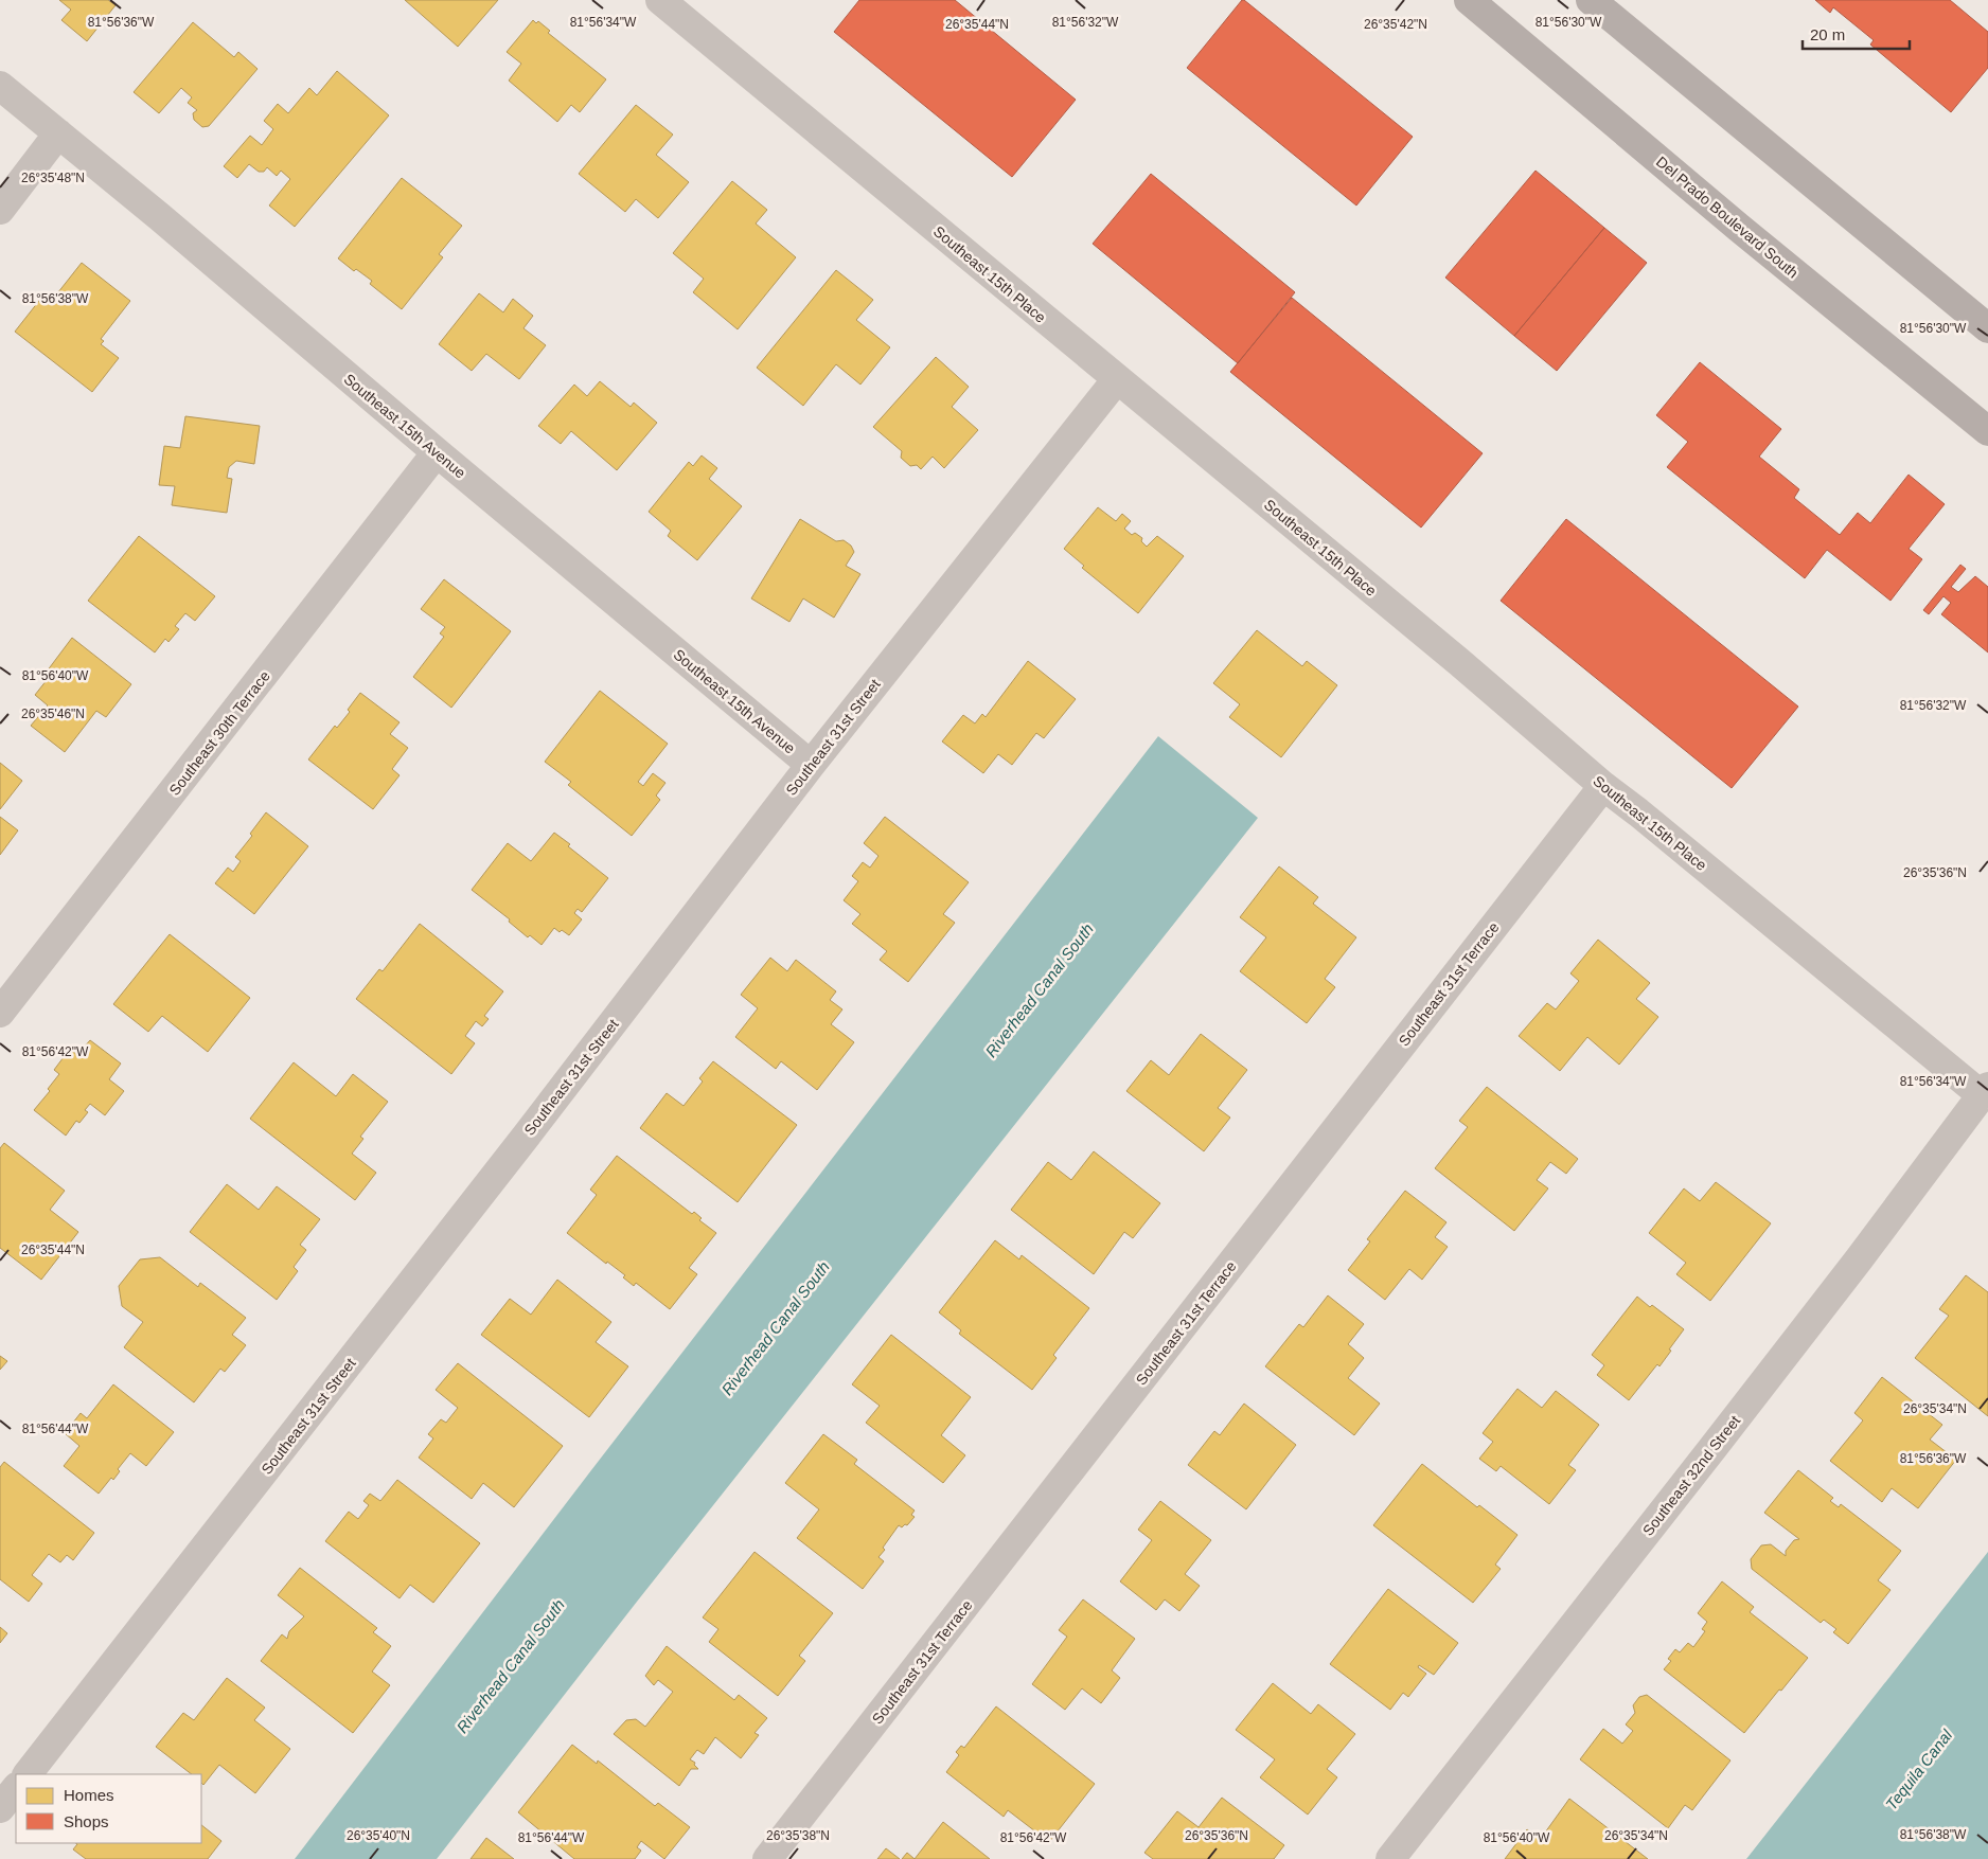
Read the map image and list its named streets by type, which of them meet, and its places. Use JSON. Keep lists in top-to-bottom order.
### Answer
{
  "streets": {
    "main road": ["Del Prado Boulevard South"],
    "street": [
      "Southeast 15th Place",
      "Southeast 15th Avenue",
      "Southeast 30th Terrace",
      "Southeast 31st Street",
      "Southeast 31st Terrace",
      "Southeast 32nd Street"
    ]
  },
  "crossings": [
    ["Southeast 15th Place", "Southeast 31st Street"],
    ["Southeast 15th Place", "Southeast 31st Terrace"],
    ["Southeast 15th Place", "Southeast 32nd Street"],
    ["Southeast 15th Avenue", "Southeast 30th Terrace"],
    ["Southeast 15th Avenue", "Southeast 31st Street"]
  ],
  "water": ["Riverhead Canal South", "Tequila Canal"],
  "legend": ["Homes", "Shops"],
  "scale_bar": "20 m",
  "coordinates": [
    "81°56'36\"W",
    "81°56'34\"W",
    "81°56'32\"W",
    "81°56'30\"W",
    "26°35'44\"N",
    "26°35'42\"N",
    "26°35'48\"N",
    "81°56'38\"W",
    "81°56'40\"W",
    "26°35'46\"N",
    "26°35'36\"N",
    "81°56'42\"W",
    "26°35'34\"N",
    "81°56'44\"W",
    "26°35'40\"N",
    "26°35'38\"N"
  ]
}
